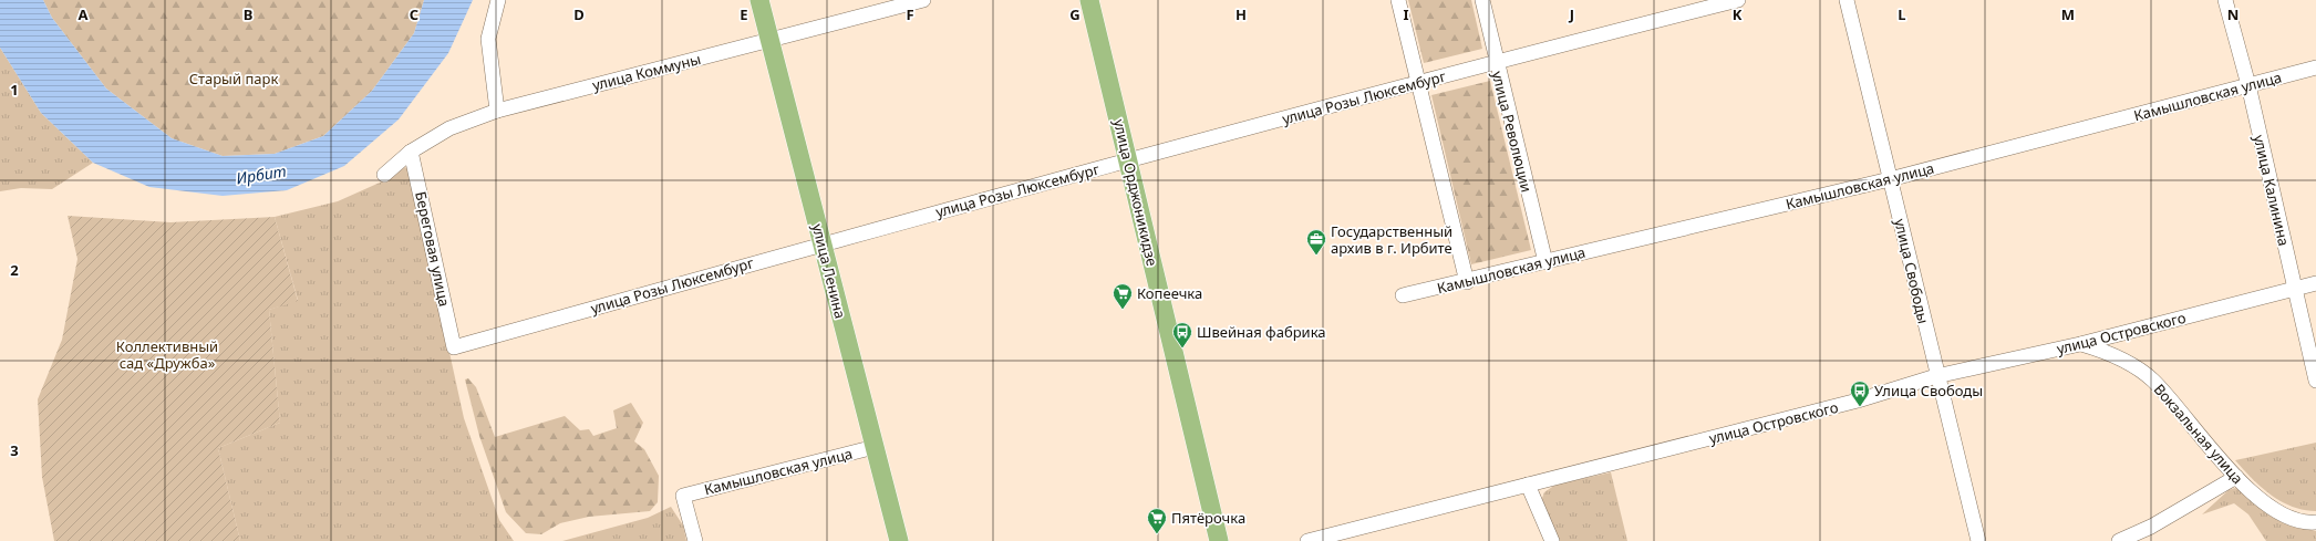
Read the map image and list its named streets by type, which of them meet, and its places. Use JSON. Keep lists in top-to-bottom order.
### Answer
{
  "streets": {
    "main road": ["улица Орджоникидзе", "улица Ленина"],
    "street": [
      "улица Коммуны",
      "Камышловская улица",
      "улица Розы Люксембург",
      "улица Революции",
      "улица Калинина",
      "Береговая улица",
      "улица Свободы",
      "улица Островского",
      "Вокзальная улица"
    ]
  },
  "crossings": [
    ["улица Коммуны", "Береговая улица"],
    ["улица Коммуны", "улица Ленина"],
    ["Камышловская улица", "улица Революции"],
    ["Камышловская улица", "улица Калинина"],
    ["Камышловская улица", "улица Ленина"],
    ["Камышловская улица", "улица Свободы"],
    ["улица Розы Люксембург", "улица Революции"],
    ["улица Розы Люксембург", "улица Орджоникидзе"],
    ["улица Розы Люксембург", "Береговая улица"],
    ["улица Розы Люксембург", "улица Ленина"],
    ["улица Калинина", "улица Островского"],
    ["улица Свободы", "улица Островского"],
    ["улица Островского", "Вокзальная улица"]
  ],
  "water": ["Ирбит"],
  "parks": ["Старый парк", "Коллективный сад «Дружба»"],
  "places": {
    "office": ["Государственный архив в г. Ирбите"],
    "supermarket": ["Копеечка", "Пятёрочка"],
    "bus stop": ["Швейная фабрика", "Улица Свободы"]
  },
  "grid": {
    "columns": [
      "A",
      "B",
      "C",
      "D",
      "E",
      "F",
      "G",
      "H",
      "I",
      "J",
      "K",
      "L",
      "M",
      "N"
    ],
    "rows": ["1", "2", "3"]
  }
}
